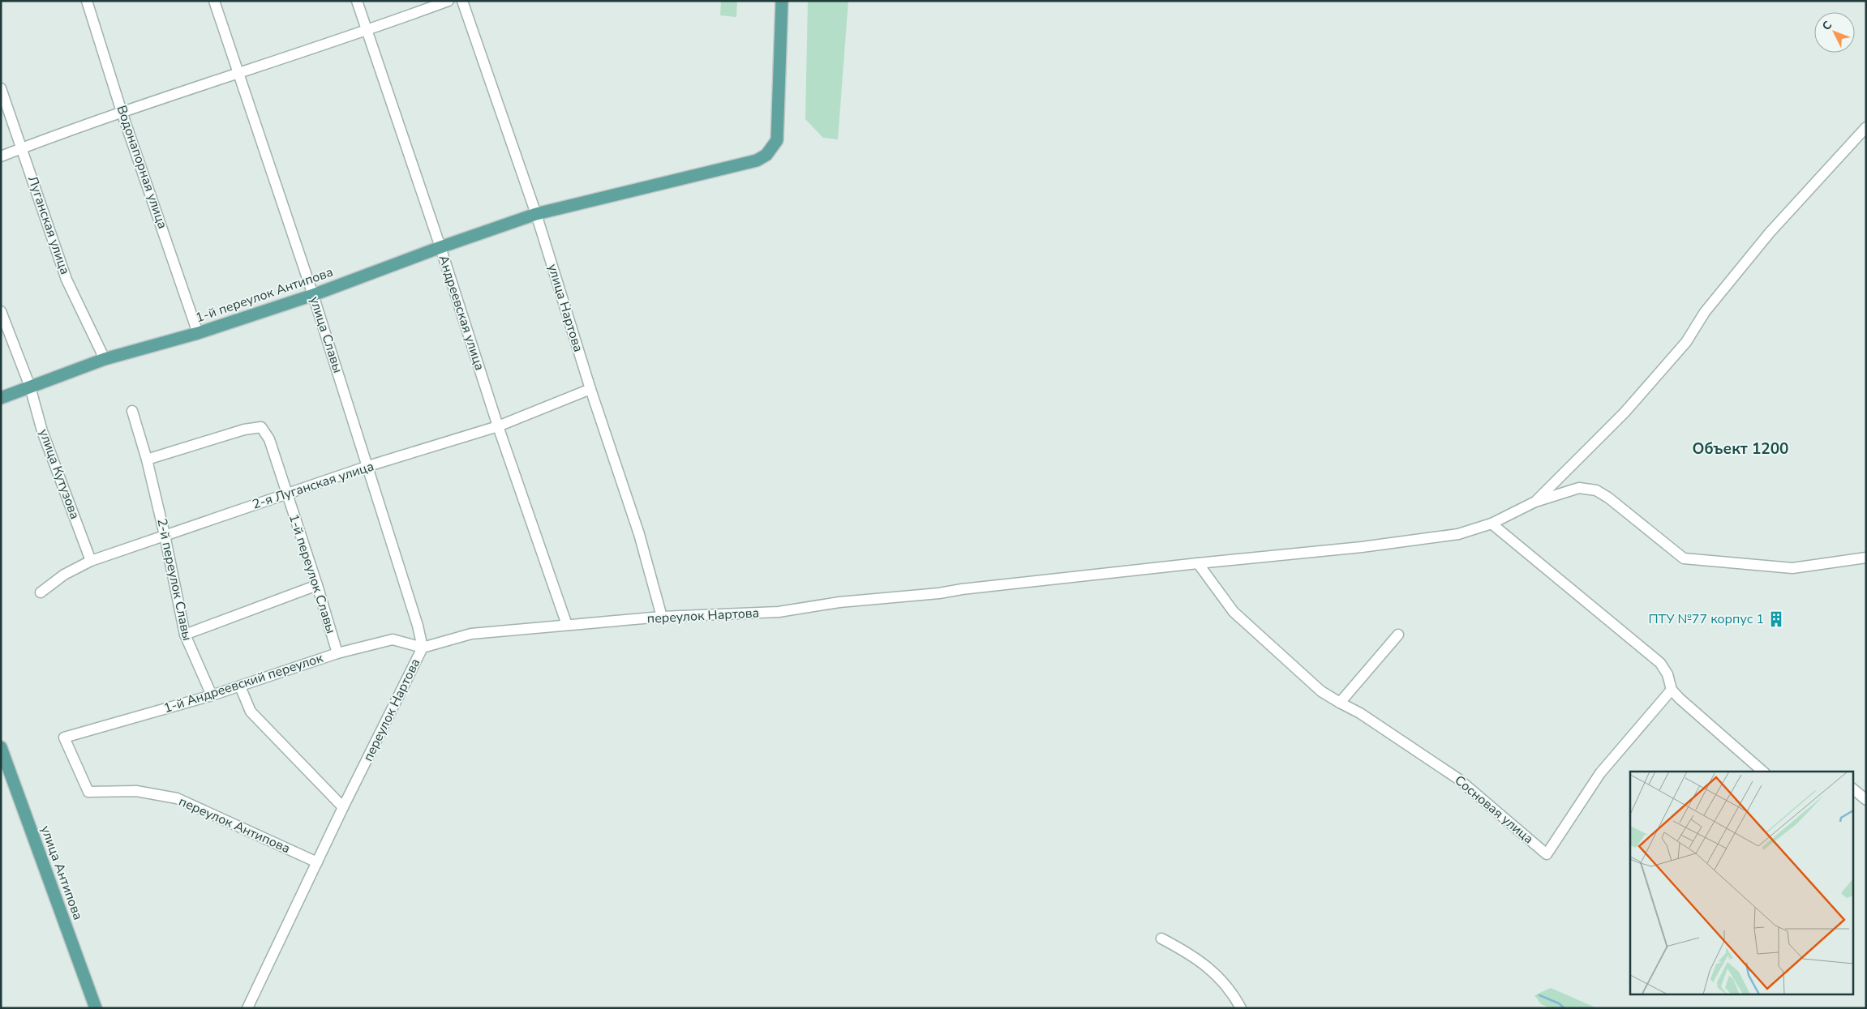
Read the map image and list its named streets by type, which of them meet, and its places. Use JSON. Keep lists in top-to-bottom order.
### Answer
{
  "streets": {
    "main road": ["1-й переулок Антипова", "улица Антипова"],
    "street": [
      "Водонапорная улица",
      "Луганская улица",
      "улица Нартова",
      "Андреевская улица",
      "улица Славы",
      "улица Кутузова",
      "2-я Луганская улица",
      "1-й переулок Славы",
      "2-й переулок Славы",
      "переулок Нартова",
      "1-й Андреевский переулок",
      "Сосновая улица",
      "переулок Антипова"
    ]
  },
  "crossings": [
    ["Водонапорная улица", "1-й переулок Антипова"],
    ["Луганская улица", "1-й переулок Антипова"],
    ["1-й переулок Антипова", "улица Нартова"],
    ["1-й переулок Антипова", "Андреевская улица"],
    ["1-й переулок Антипова", "улица Славы"],
    ["1-й переулок Антипова", "улица Кутузова"],
    ["улица Нартова", "2-я Луганская улица"],
    ["улица Нартова", "переулок Нартова"],
    ["Андреевская улица", "2-я Луганская улица"],
    ["Андреевская улица", "переулок Нартова"],
    ["улица Славы", "2-я Луганская улица"],
    ["улица Славы", "переулок Нартова"],
    ["улица Славы", "1-й Андреевский переулок"],
    ["улица Кутузова", "2-я Луганская улица"],
    ["2-я Луганская улица", "1-й переулок Славы"],
    ["2-я Луганская улица", "2-й переулок Славы"],
    ["1-й переулок Славы", "2-й переулок Славы"],
    ["1-й переулок Славы", "1-й Андреевский переулок"],
    ["2-й переулок Славы", "1-й Андреевский переулок"],
    ["переулок Нартова", "1-й Андреевский переулок"],
    ["переулок Нартова", "переулок Антипова"],
    ["1-й Андреевский переулок", "переулок Антипова"]
  ],
  "districts": ["Объект 1200"],
  "places": {
    "building": ["ПТУ №77 корпус 1"]
  },
  "north": "top left"
}
